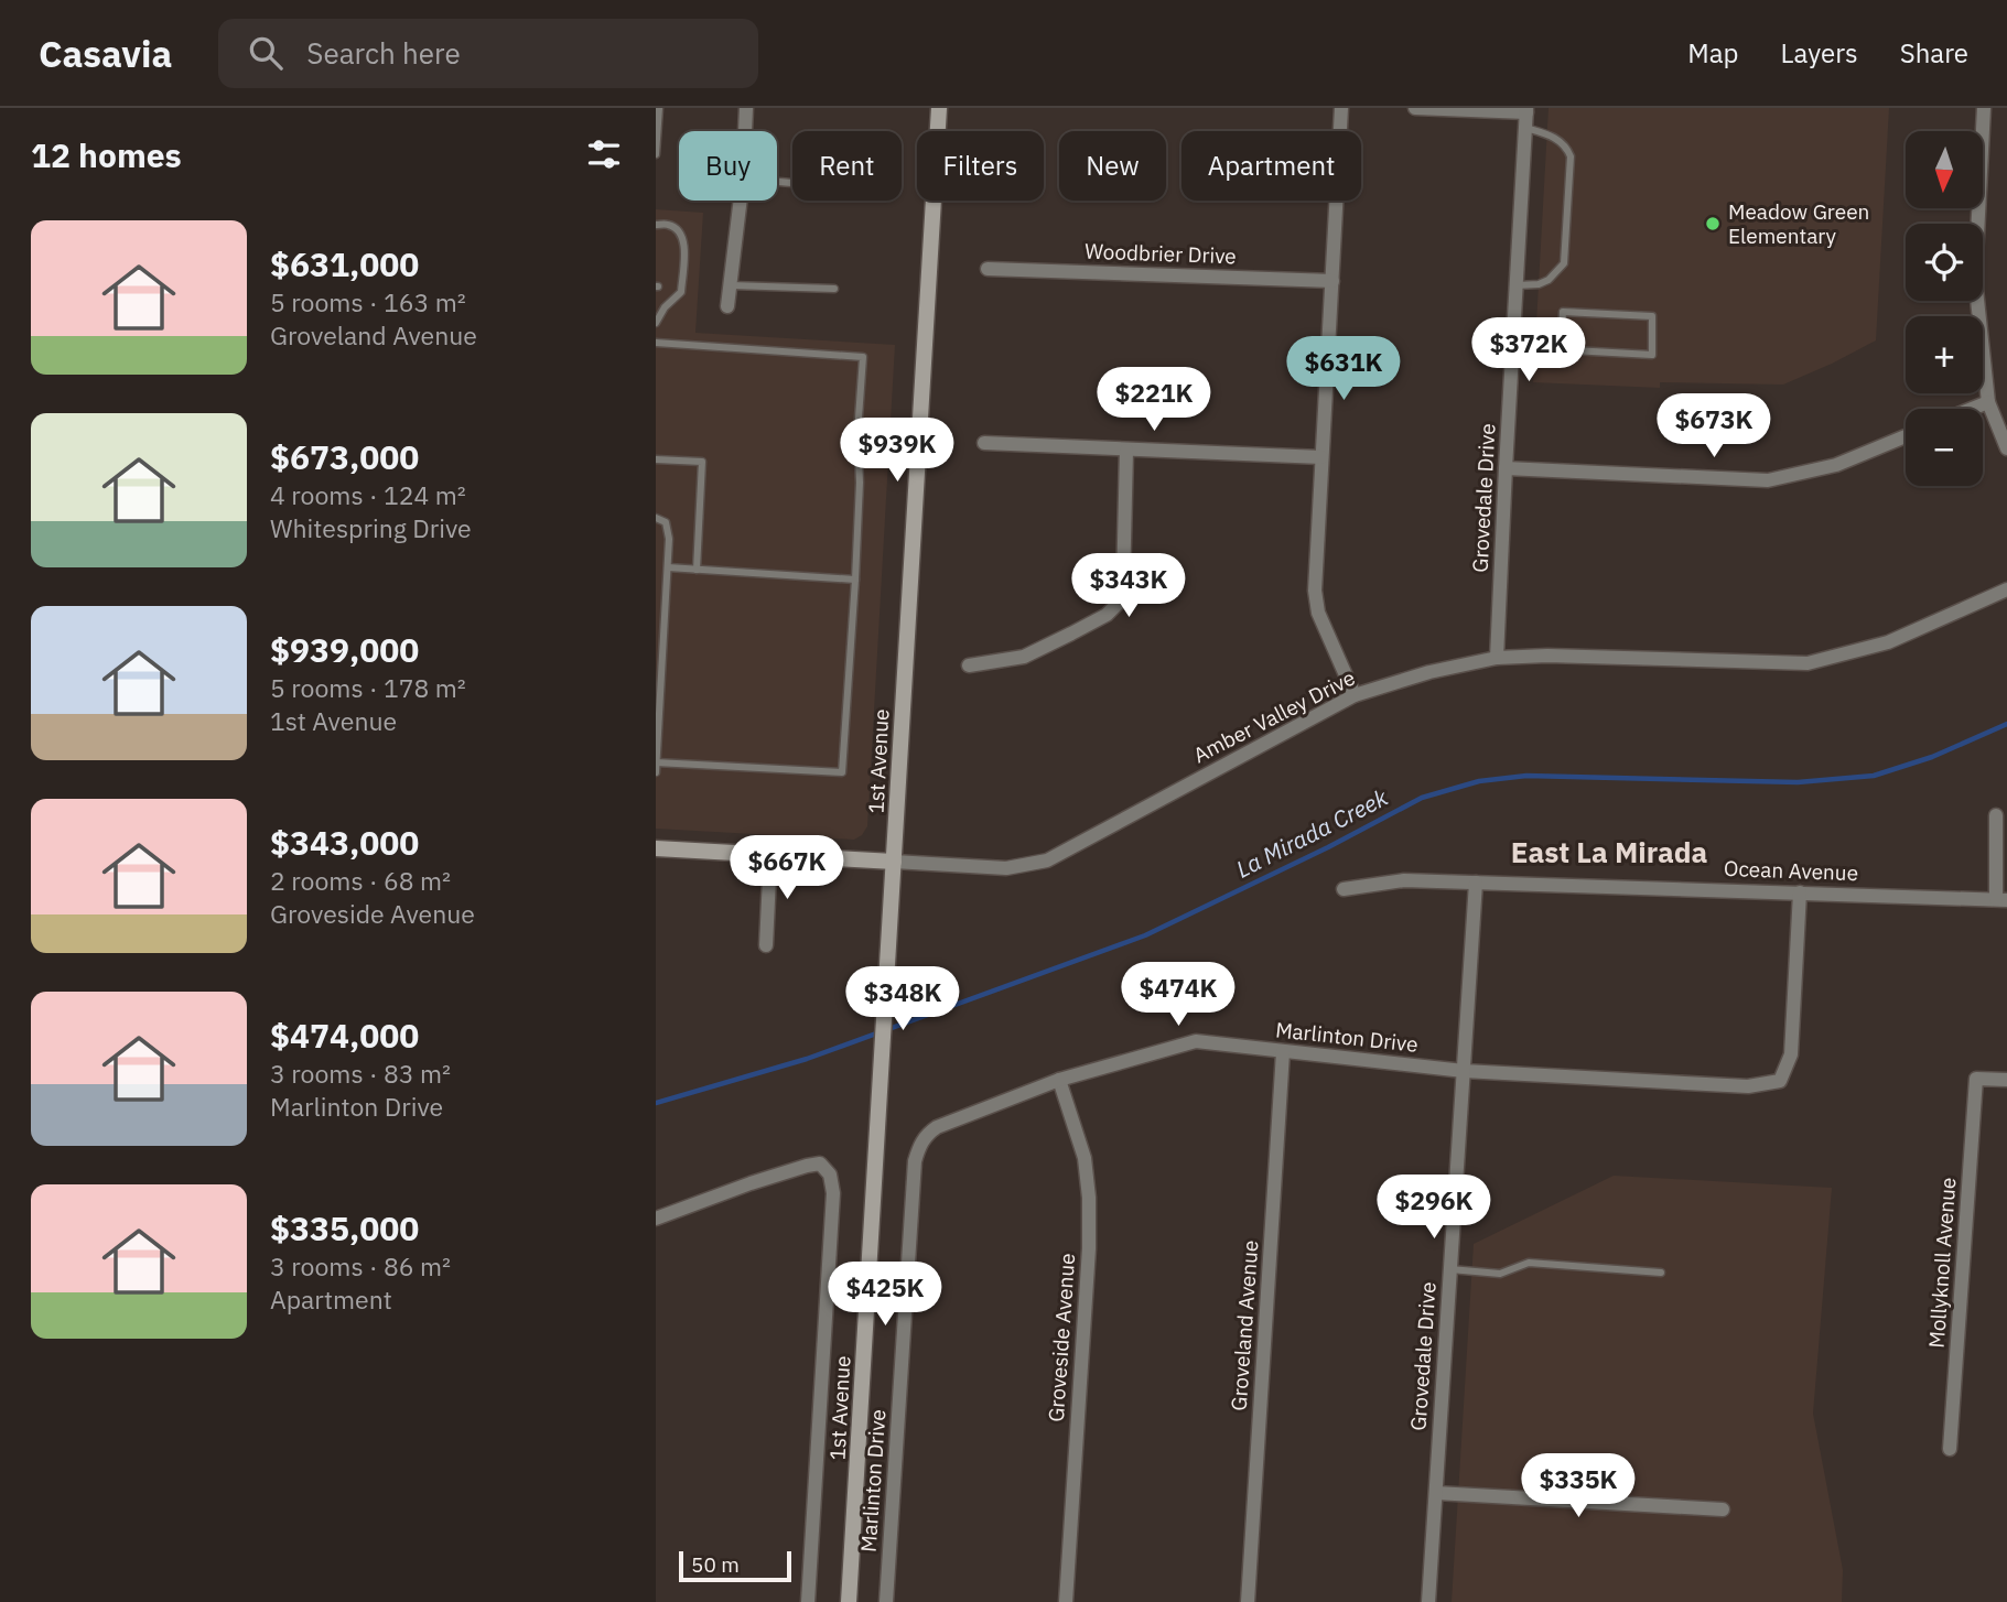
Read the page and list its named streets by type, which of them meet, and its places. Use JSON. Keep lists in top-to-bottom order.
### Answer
{
  "streets": {
    "main road": ["Amber Valley Drive", "1st Avenue"],
    "street": [
      "Woodbrier Drive",
      "Grovedale Drive",
      "Ocean Avenue",
      "Marlinton Drive",
      "Mollyknoll Avenue",
      "Groveland Avenue",
      "Groveside Avenue"
    ]
  },
  "crossings": [
    ["Grovedale Drive", "Amber Valley Drive"],
    ["Grovedale Drive", "Ocean Avenue"],
    ["Grovedale Drive", "Marlinton Drive"],
    ["Amber Valley Drive", "1st Avenue"],
    ["Ocean Avenue", "Marlinton Drive"],
    ["Marlinton Drive", "Groveland Avenue"],
    ["Marlinton Drive", "Groveside Avenue"]
  ],
  "districts": ["East La Mirada"],
  "water": ["La Mirada Creek"],
  "places": ["Meadow Green Elementary"],
  "scale_bar": "50 m",
  "north": "bottom",
  "page": {
    "header": "Casavia",
    "search": "Search here",
    "nav": ["Map", "Layers", "Share"],
    "heading": "12 homes",
    "map_buttons": ["+", "−"],
    "chip": [
      "Buy",
      "Rent",
      "Filters",
      "New",
      "Apartment"
    ],
    "list": [
      {
        "name": "$631,000",
        "note": "5 rooms · 163 m² · Groveland Avenue"
      },
      {
        "name": "$673,000",
        "note": "4 rooms · 124 m² · Whitespring Drive"
      },
      {
        "name": "$939,000",
        "note": "5 rooms · 178 m² · 1st Avenue"
      },
      {
        "name": "$343,000",
        "note": "2 rooms · 68 m² · Groveside Avenue"
      },
      {
        "name": "$474,000",
        "note": "3 rooms · 83 m² · Marlinton Drive"
      },
      {
        "name": "$335,000",
        "note": "3 rooms · 86 m² · Apartment"
      }
    ],
    "price": [
      "$372K",
      "$631K",
      "$221K",
      "$673K",
      "$939K",
      "$343K",
      "$667K",
      "$474K",
      "$348K",
      "$296K",
      "$425K",
      "$335K"
    ],
    "scale": "50 m"
  }
}
